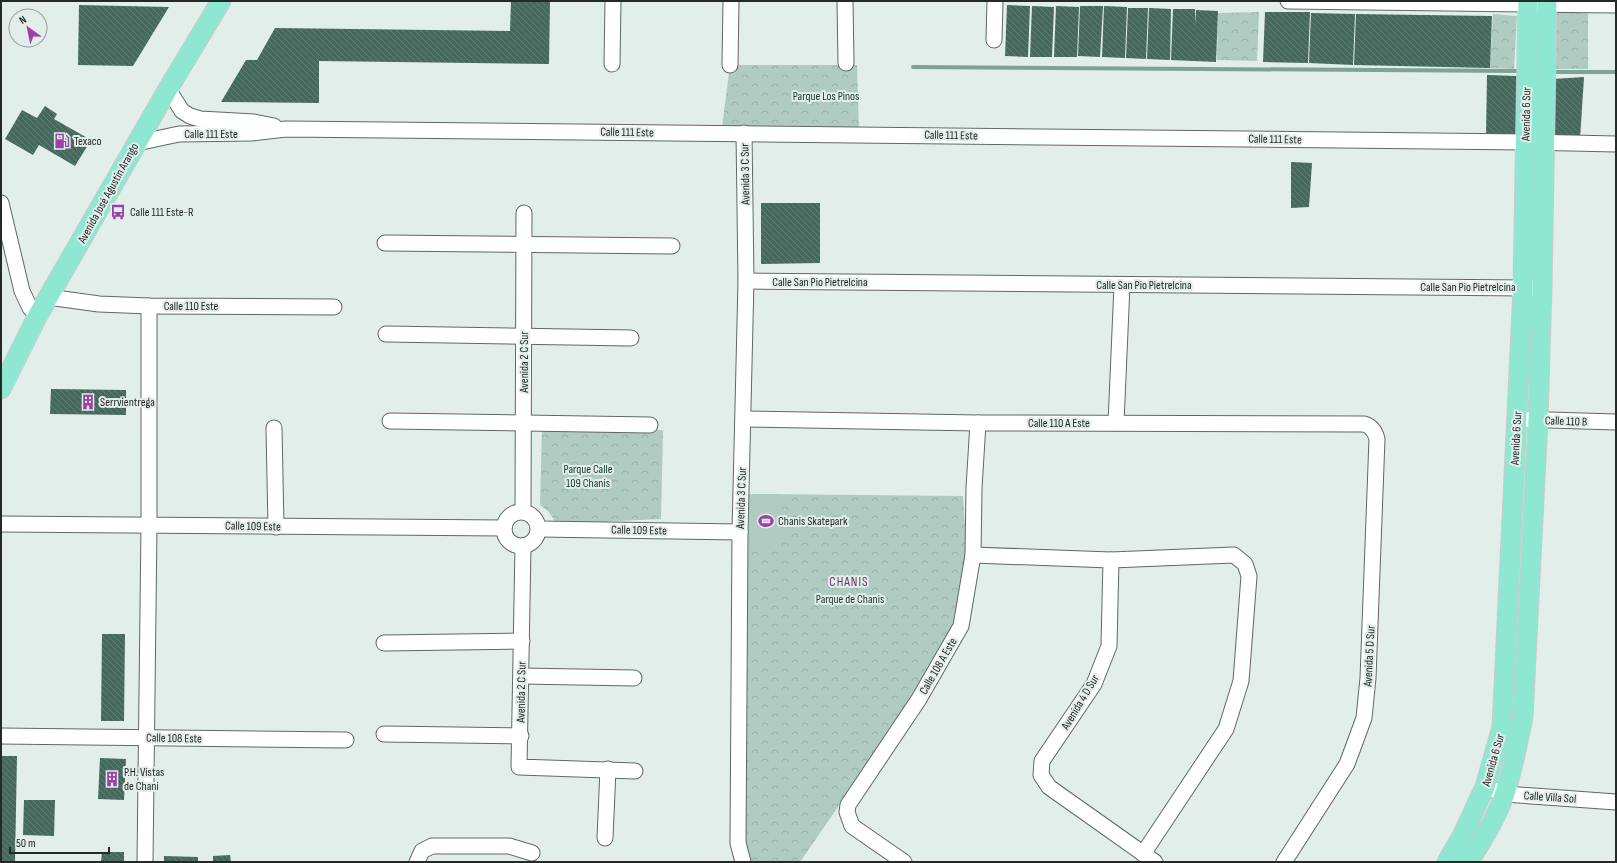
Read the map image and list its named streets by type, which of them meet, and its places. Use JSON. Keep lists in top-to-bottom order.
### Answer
{
  "streets": {
    "main road": ["Avenida 6 Sur", "Avenida José Agustín Arango"],
    "street": [
      "Calle 111 Este",
      "Avenida 3 C Sur",
      "Calle San Pio Pietrelcina",
      "Calle 110 Este",
      "Avenida 2 C Sur",
      "Calle 110 B",
      "Calle 110 A Este",
      "Calle 109 Este",
      "Avenida 5 D Sur",
      "Calle 108 A Este",
      "Avenida 4 D Sur",
      "Calle 108 Este",
      "Calle Villa Sol"
    ]
  },
  "crossings": [
    ["Avenida 6 Sur", "Calle 111 Este"],
    ["Avenida 6 Sur", "Calle San Pio Pietrelcina"],
    ["Avenida 6 Sur", "Calle 110 B"],
    ["Avenida 6 Sur", "Calle Villa Sol"],
    ["Calle 111 Este", "Avenida 3 C Sur"],
    ["Calle 111 Este", "Avenida José Agustín Arango"],
    ["Avenida 3 C Sur", "Calle San Pio Pietrelcina"],
    ["Avenida 3 C Sur", "Calle 110 A Este"],
    ["Avenida 3 C Sur", "Calle 109 Este"],
    ["Avenida José Agustín Arango", "Calle 110 Este"],
    ["Avenida 2 C Sur", "Calle 109 Este"],
    ["Calle 110 A Este", "Avenida 5 D Sur"],
    ["Calle 110 A Este", "Calle 108 A Este"]
  ],
  "districts": ["CHANIS"],
  "parks": ["Parque Los Pinos", "Parque Calle 109 Chanis", "Parque de Chanis"],
  "places": {
    "fuel station": ["Texaco"],
    "bus stop": ["Calle 111 Este-R"],
    "building": ["Serrvientrega", "P.H. Vistas de Chani"],
    "sports": ["Chanis Skatepark"]
  },
  "scale_bar": "50 m",
  "north": "top left"
}
